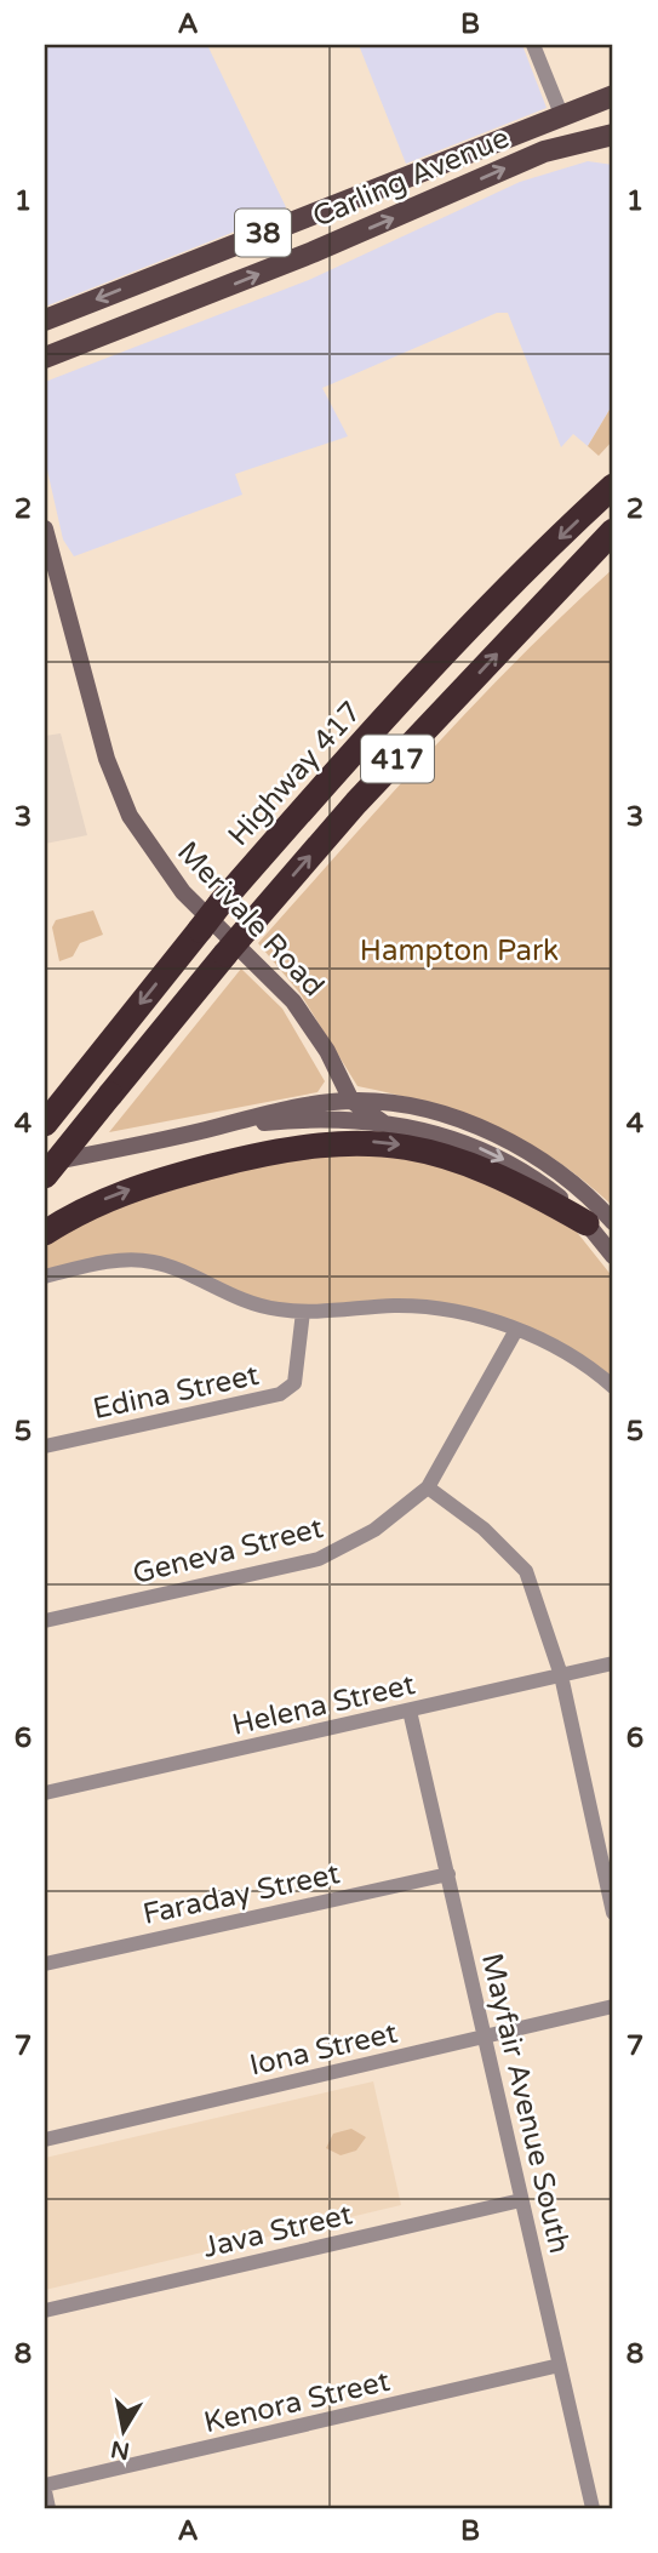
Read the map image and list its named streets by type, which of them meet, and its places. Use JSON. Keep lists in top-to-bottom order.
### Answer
{
  "streets": {
    "highway": ["417", "Highway 417"],
    "main road": ["Carling Avenue", "38", "Merivale Road"],
    "street": [
      "Edina Street",
      "Geneva Street",
      "Helena Street",
      "Faraday Street",
      "Iona Street",
      "Mayfair Avenue South",
      "Java Street",
      "Kenora Street"
    ]
  },
  "crossings": [
    ["Helena Street", "Mayfair Avenue South"],
    ["Faraday Street", "Mayfair Avenue South"],
    ["Iona Street", "Mayfair Avenue South"],
    ["Mayfair Avenue South", "Java Street"],
    ["Mayfair Avenue South", "Kenora Street"]
  ],
  "parks": ["Hampton Park"],
  "north": "bottom",
  "grid": {
    "columns": ["A", "B"],
    "rows": [
      "1",
      "2",
      "3",
      "4",
      "5",
      "6",
      "7",
      "8"
    ]
  }
}
